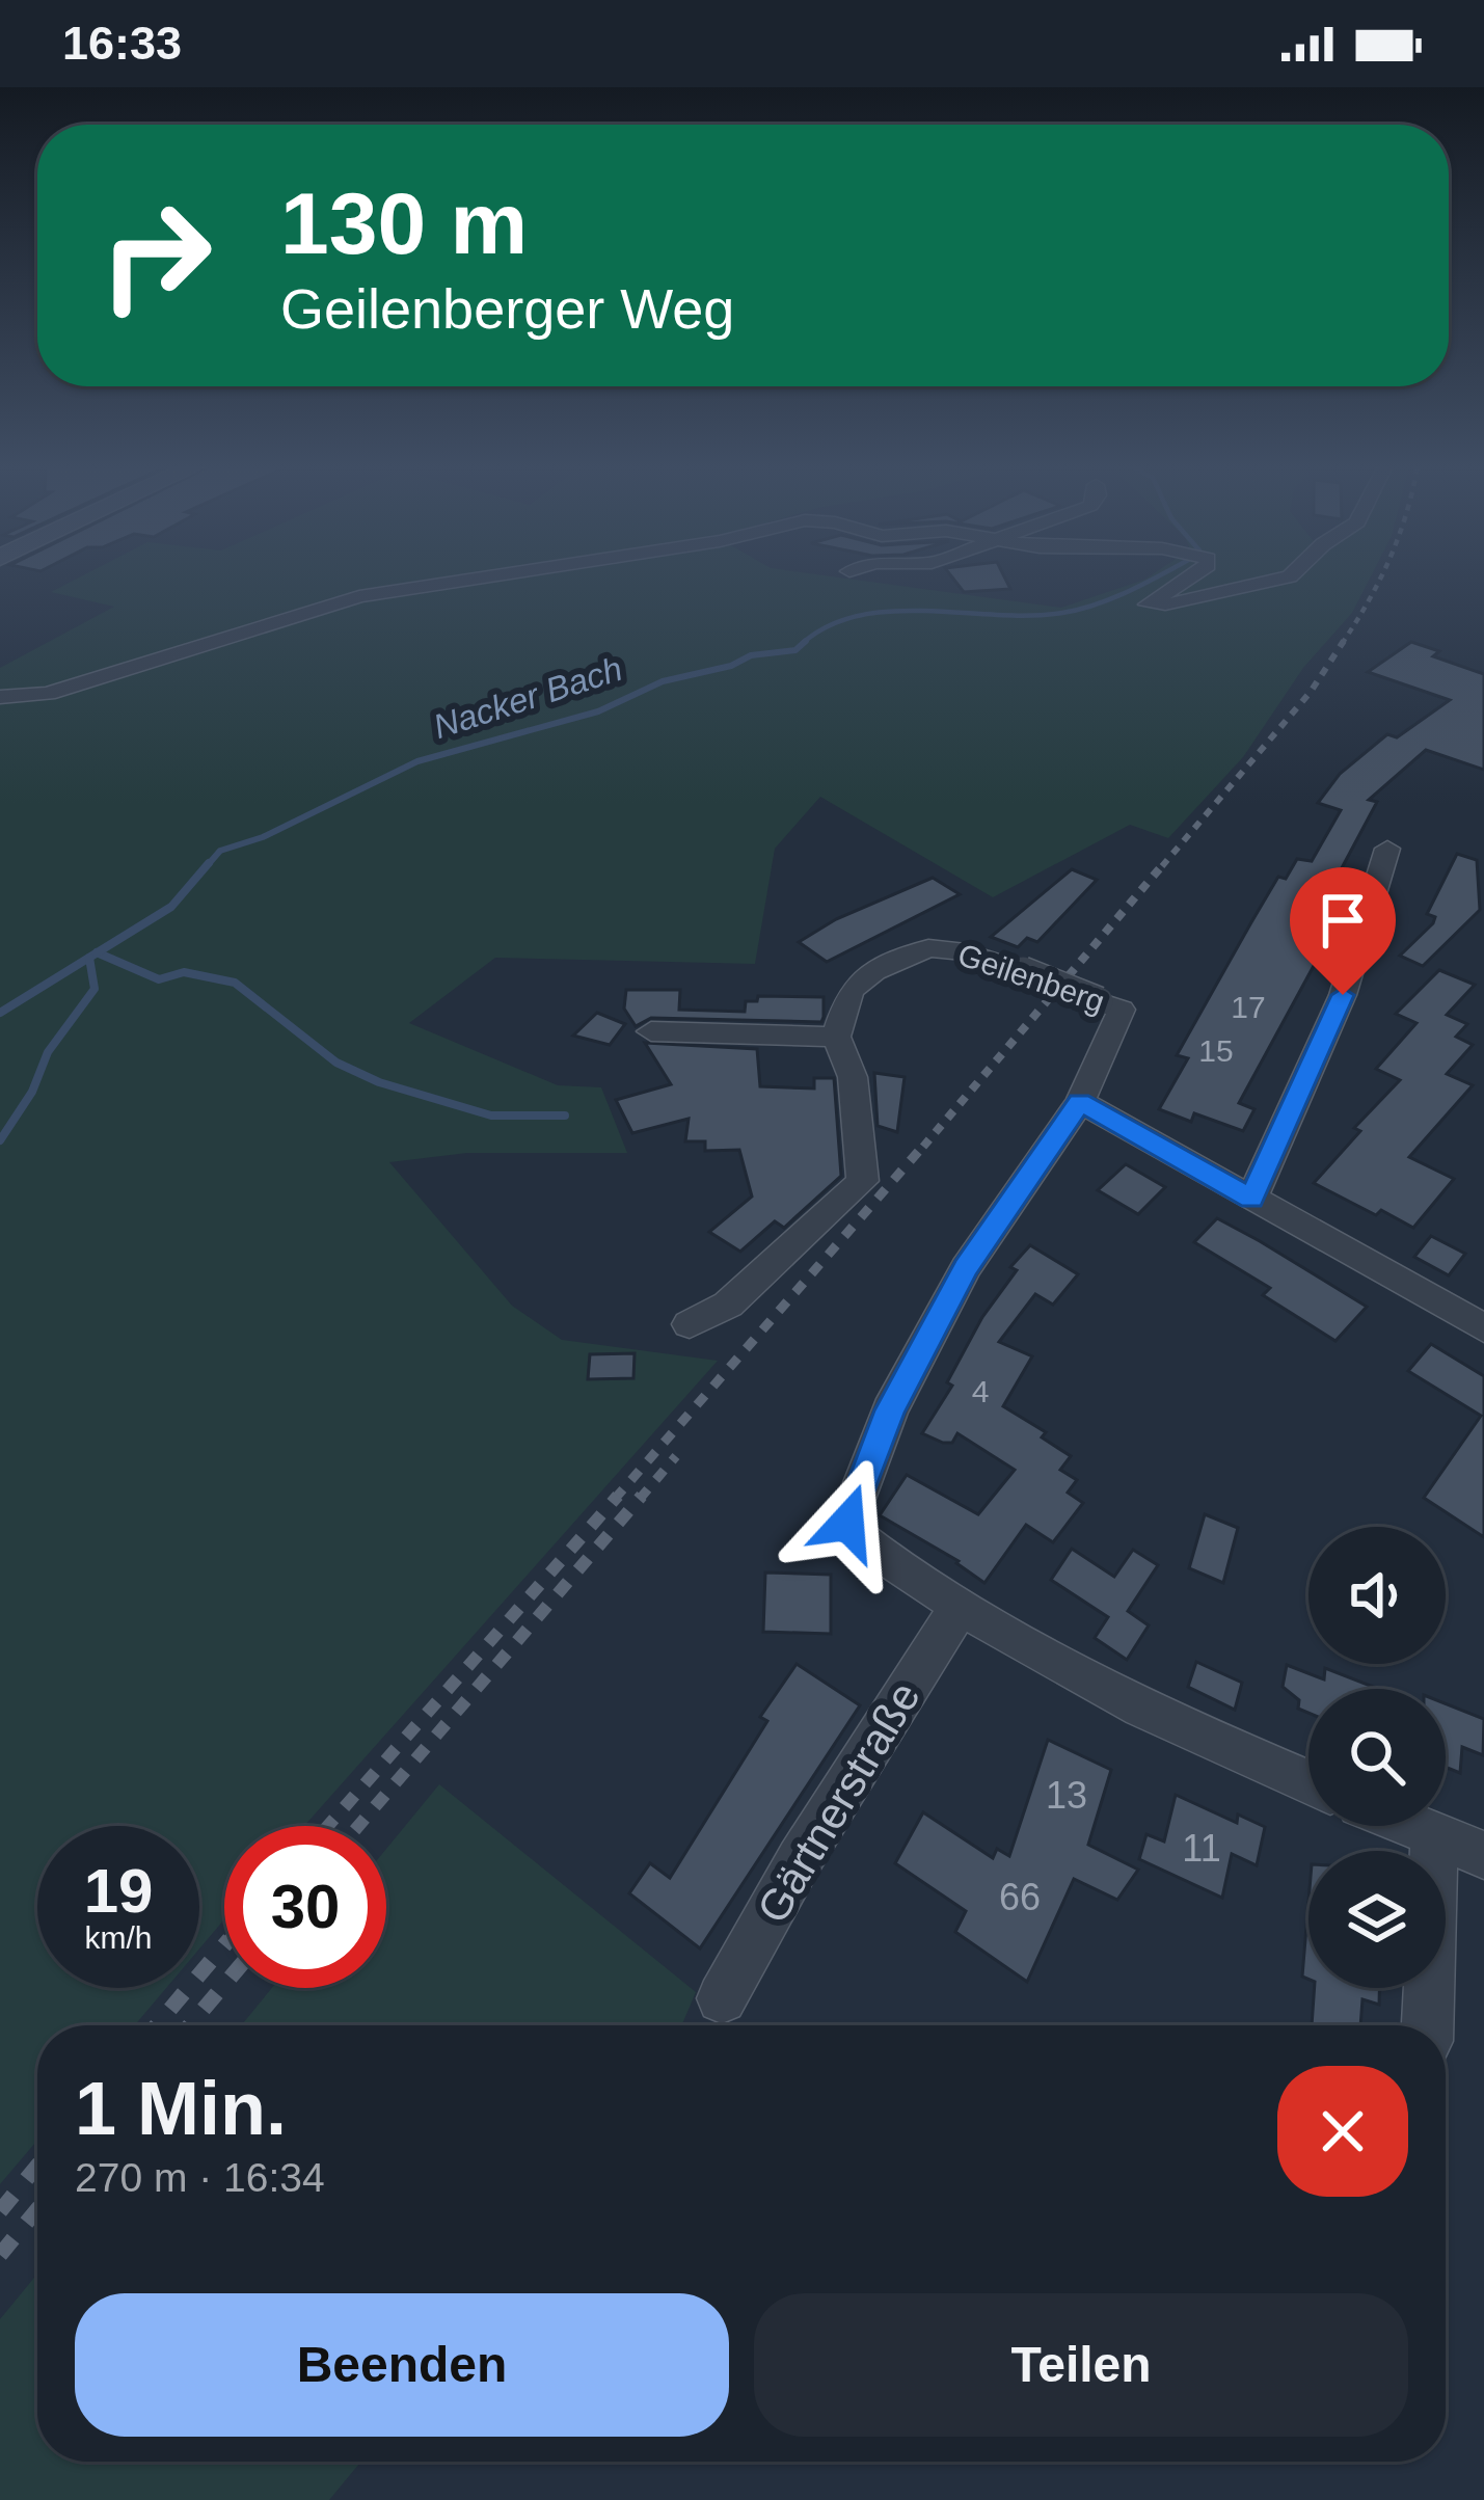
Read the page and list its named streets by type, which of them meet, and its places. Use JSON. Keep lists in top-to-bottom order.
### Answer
{
  "streets": {
    "street": ["Geilenberg", "Gärtnerstraße"]
  },
  "water": ["Nacker Bach"],
  "house_numbers": [
    "17",
    "15",
    "4",
    "13",
    "11",
    "66"
  ],
  "page": {
    "status": "16:33",
    "turn": ["130 m", "Geilenberger Weg"],
    "speed": "19 km/h",
    "limit": "30",
    "heading": ["1 Min.", "270 m · 16:34"],
    "buttons": ["Beenden", "Teilen"]
  }
}
